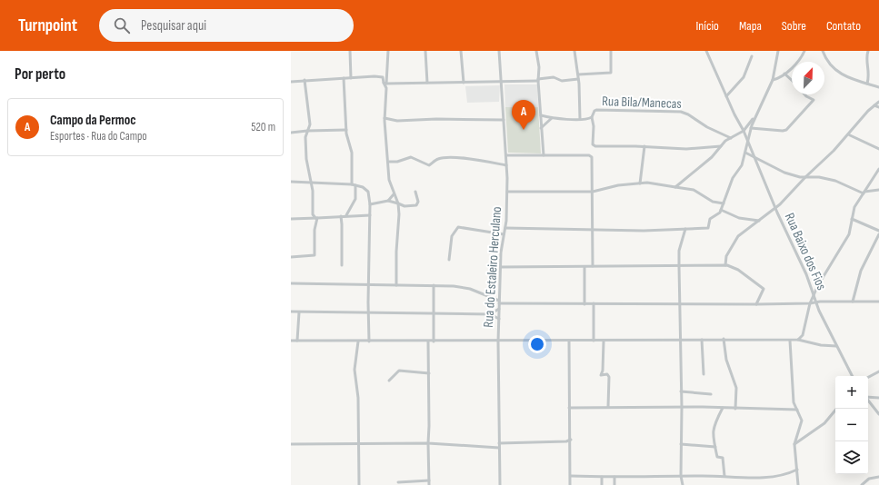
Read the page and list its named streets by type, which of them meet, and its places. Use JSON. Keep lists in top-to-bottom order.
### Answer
{
  "streets": {
    "street": ["Rua Bila/Manecas", "Rua Baixo dos Fios", "Rua do Estaleiro Herculano"]
  },
  "north": "top right",
  "page": {
    "header": "Turnpoint",
    "search": "Pesquisar aqui",
    "nav": [
      "Início",
      "Mapa",
      "Sobre",
      "Contato"
    ],
    "heading": "Por perto",
    "list": [
      {
        "mark": "A",
        "name": "Campo da Permoc",
        "note": "Esportes · Rua do Campo",
        "value": "520 m"
      }
    ],
    "pins": "A",
    "map_buttons": ["+", "−"]
  }
}
